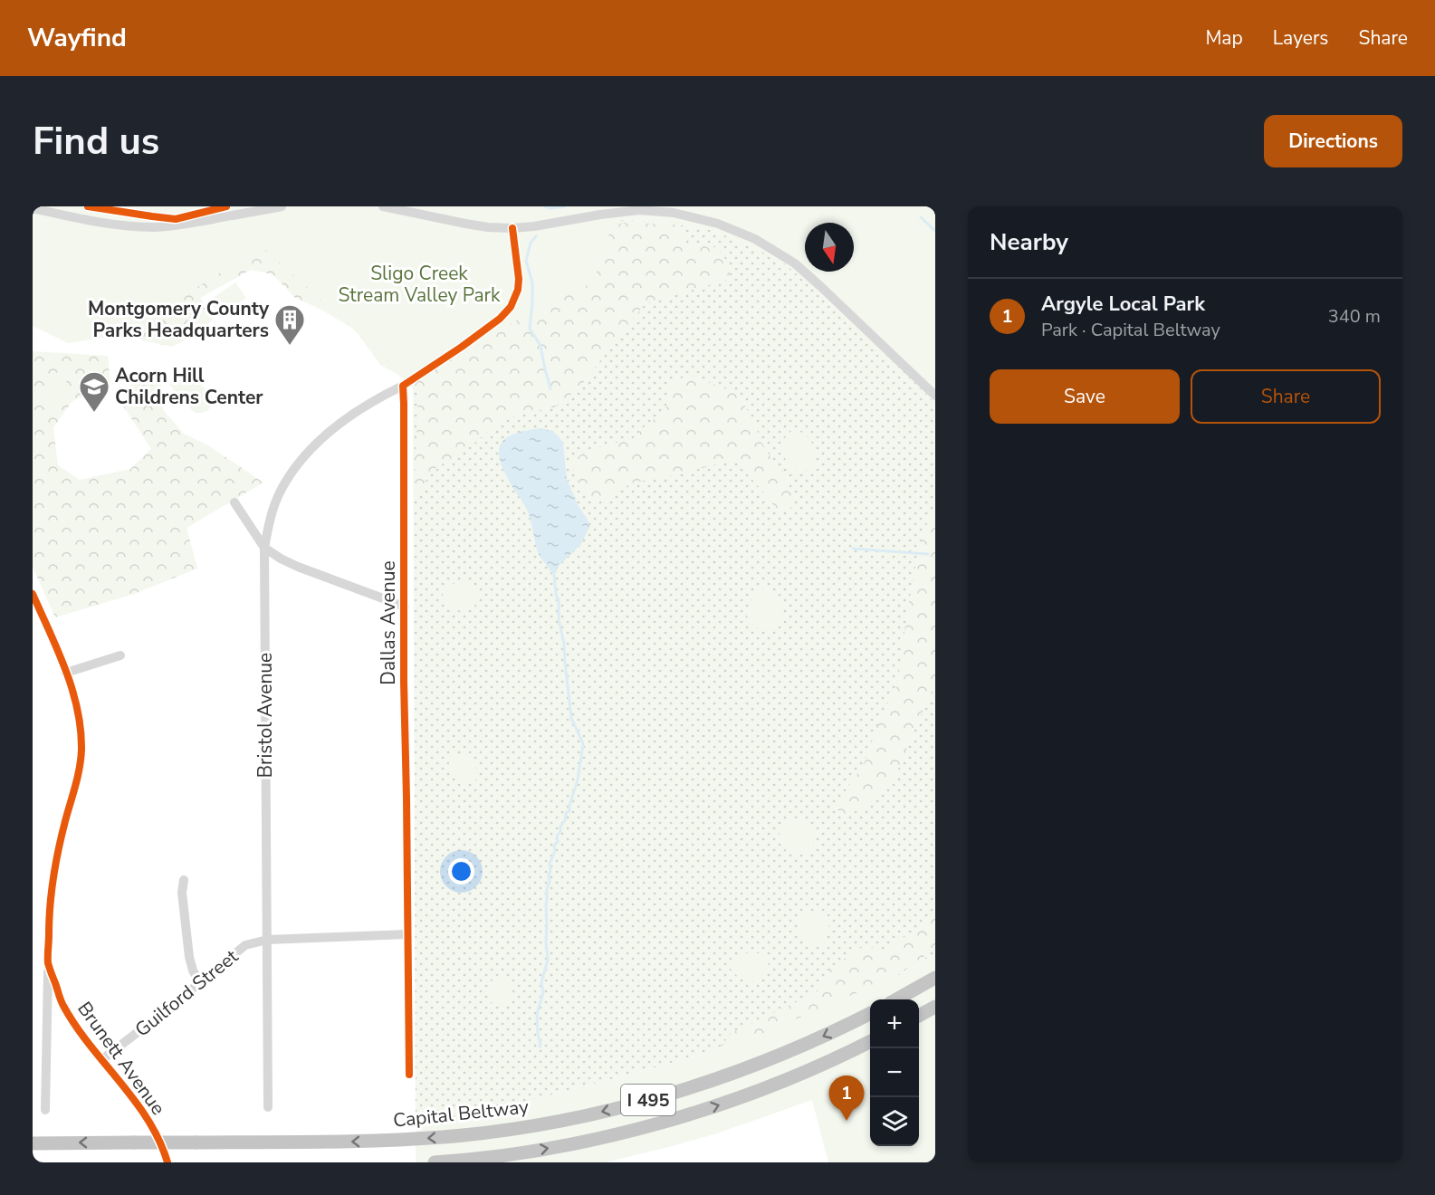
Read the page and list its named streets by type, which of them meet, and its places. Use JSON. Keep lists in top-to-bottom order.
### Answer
{
  "streets": {
    "highway": ["I 495", "Capital Beltway"],
    "street": [
      "Dallas Avenue",
      "Bristol Avenue",
      "Guilford Street",
      "Brunett Avenue"
    ]
  },
  "crossings": [
    ["Dallas Avenue", "Bristol Avenue"],
    ["Dallas Avenue", "Guilford Street"],
    ["Bristol Avenue", "Guilford Street"],
    ["Guilford Street", "Brunett Avenue"]
  ],
  "parks": ["Sligo Creek Stream Valley Park"],
  "places": {
    "building": ["Montgomery County Parks Headquarters"],
    "school or university": ["Acorn Hill Childrens Center"]
  },
  "north": "bottom",
  "page": {
    "header": "Wayfind",
    "nav": ["Map", "Layers", "Share"],
    "buttons": [
      "Directions",
      ["Save", "Share"]
    ],
    "title": "Find us",
    "heading": "Nearby",
    "list": [
      {
        "mark": "1",
        "name": "Argyle Local Park",
        "note": "Park · Capital Beltway",
        "value": "340 m"
      }
    ],
    "map_buttons": ["+", "−"],
    "pins": "1"
  }
}
